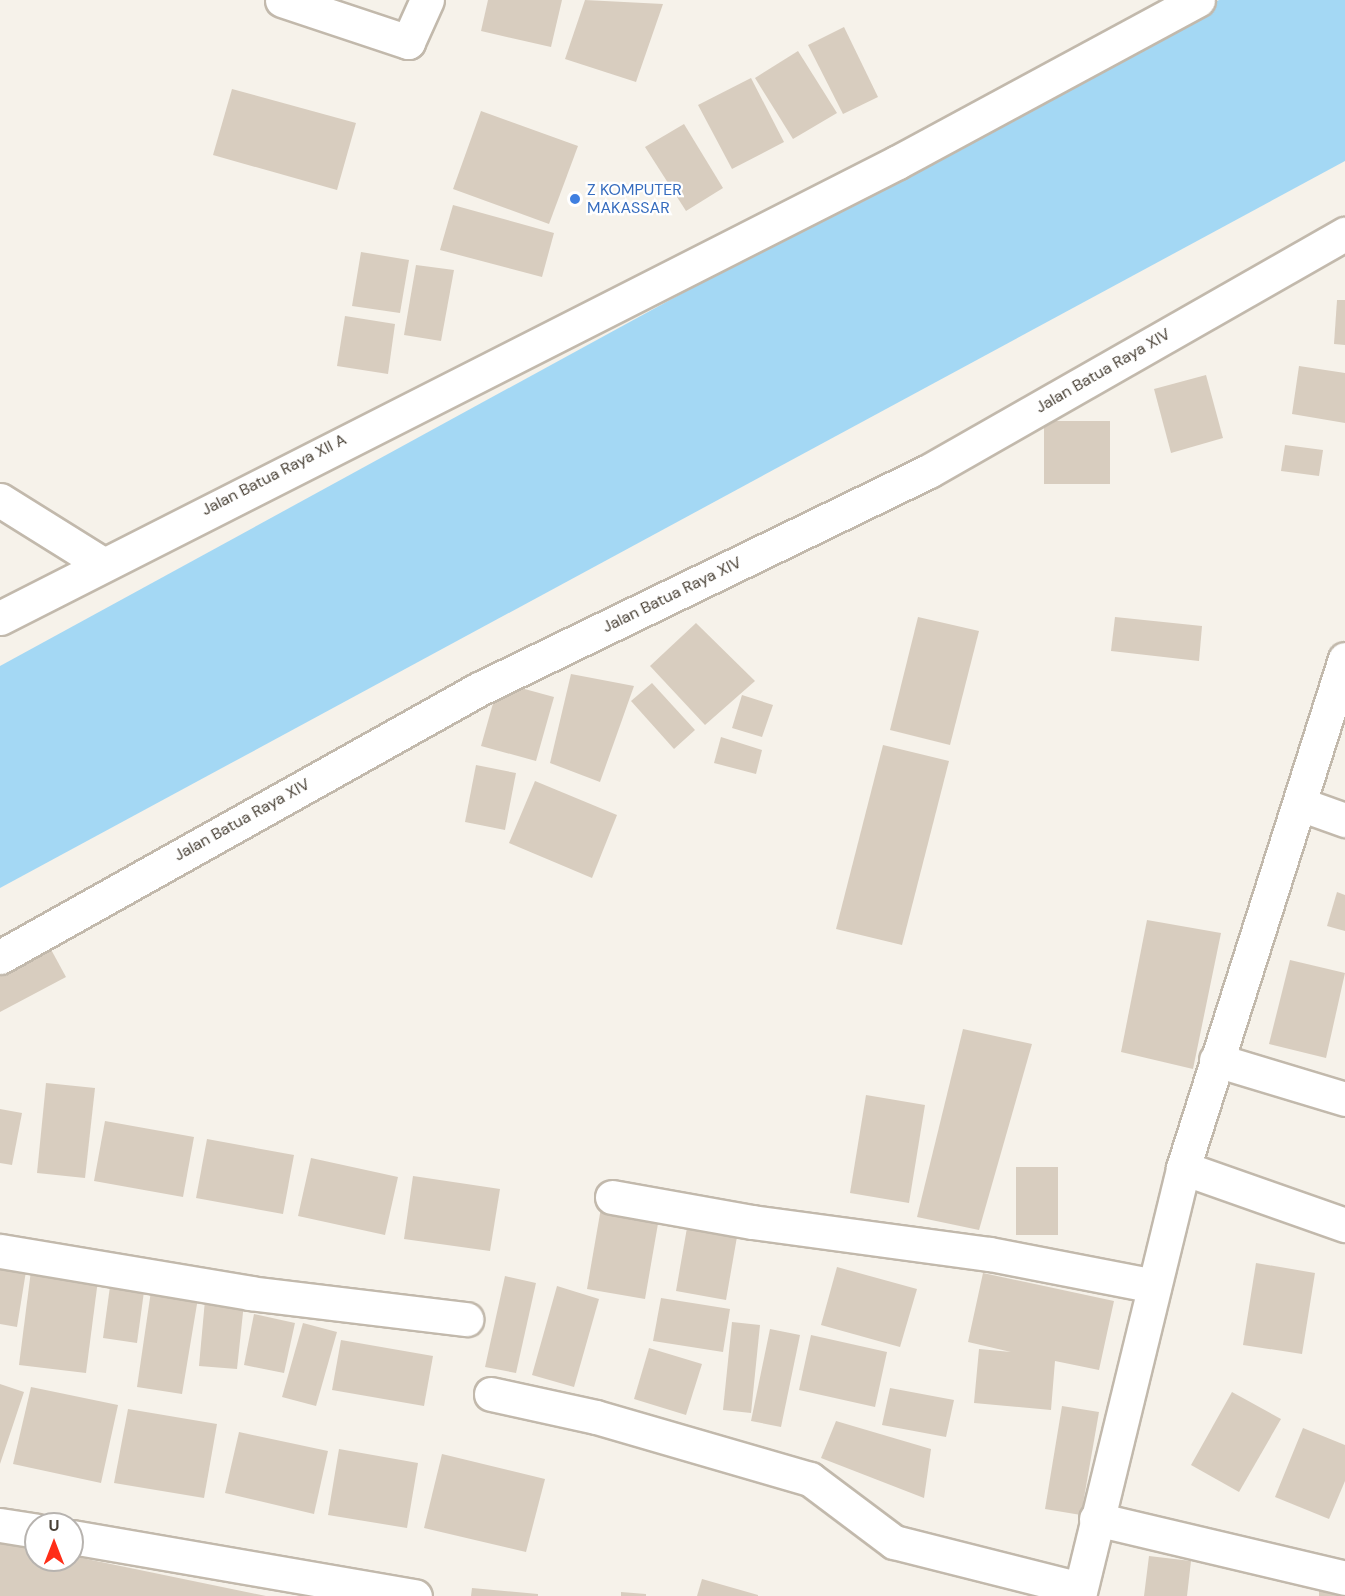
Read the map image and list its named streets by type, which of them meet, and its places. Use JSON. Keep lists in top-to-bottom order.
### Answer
{
  "streets": {
    "street": ["Jalan Batua Raya XIV", "Jalan Batua Raya XII A"]
  },
  "places": ["Z KOMPUTER MAKASSAR"],
  "north": "top"
}
